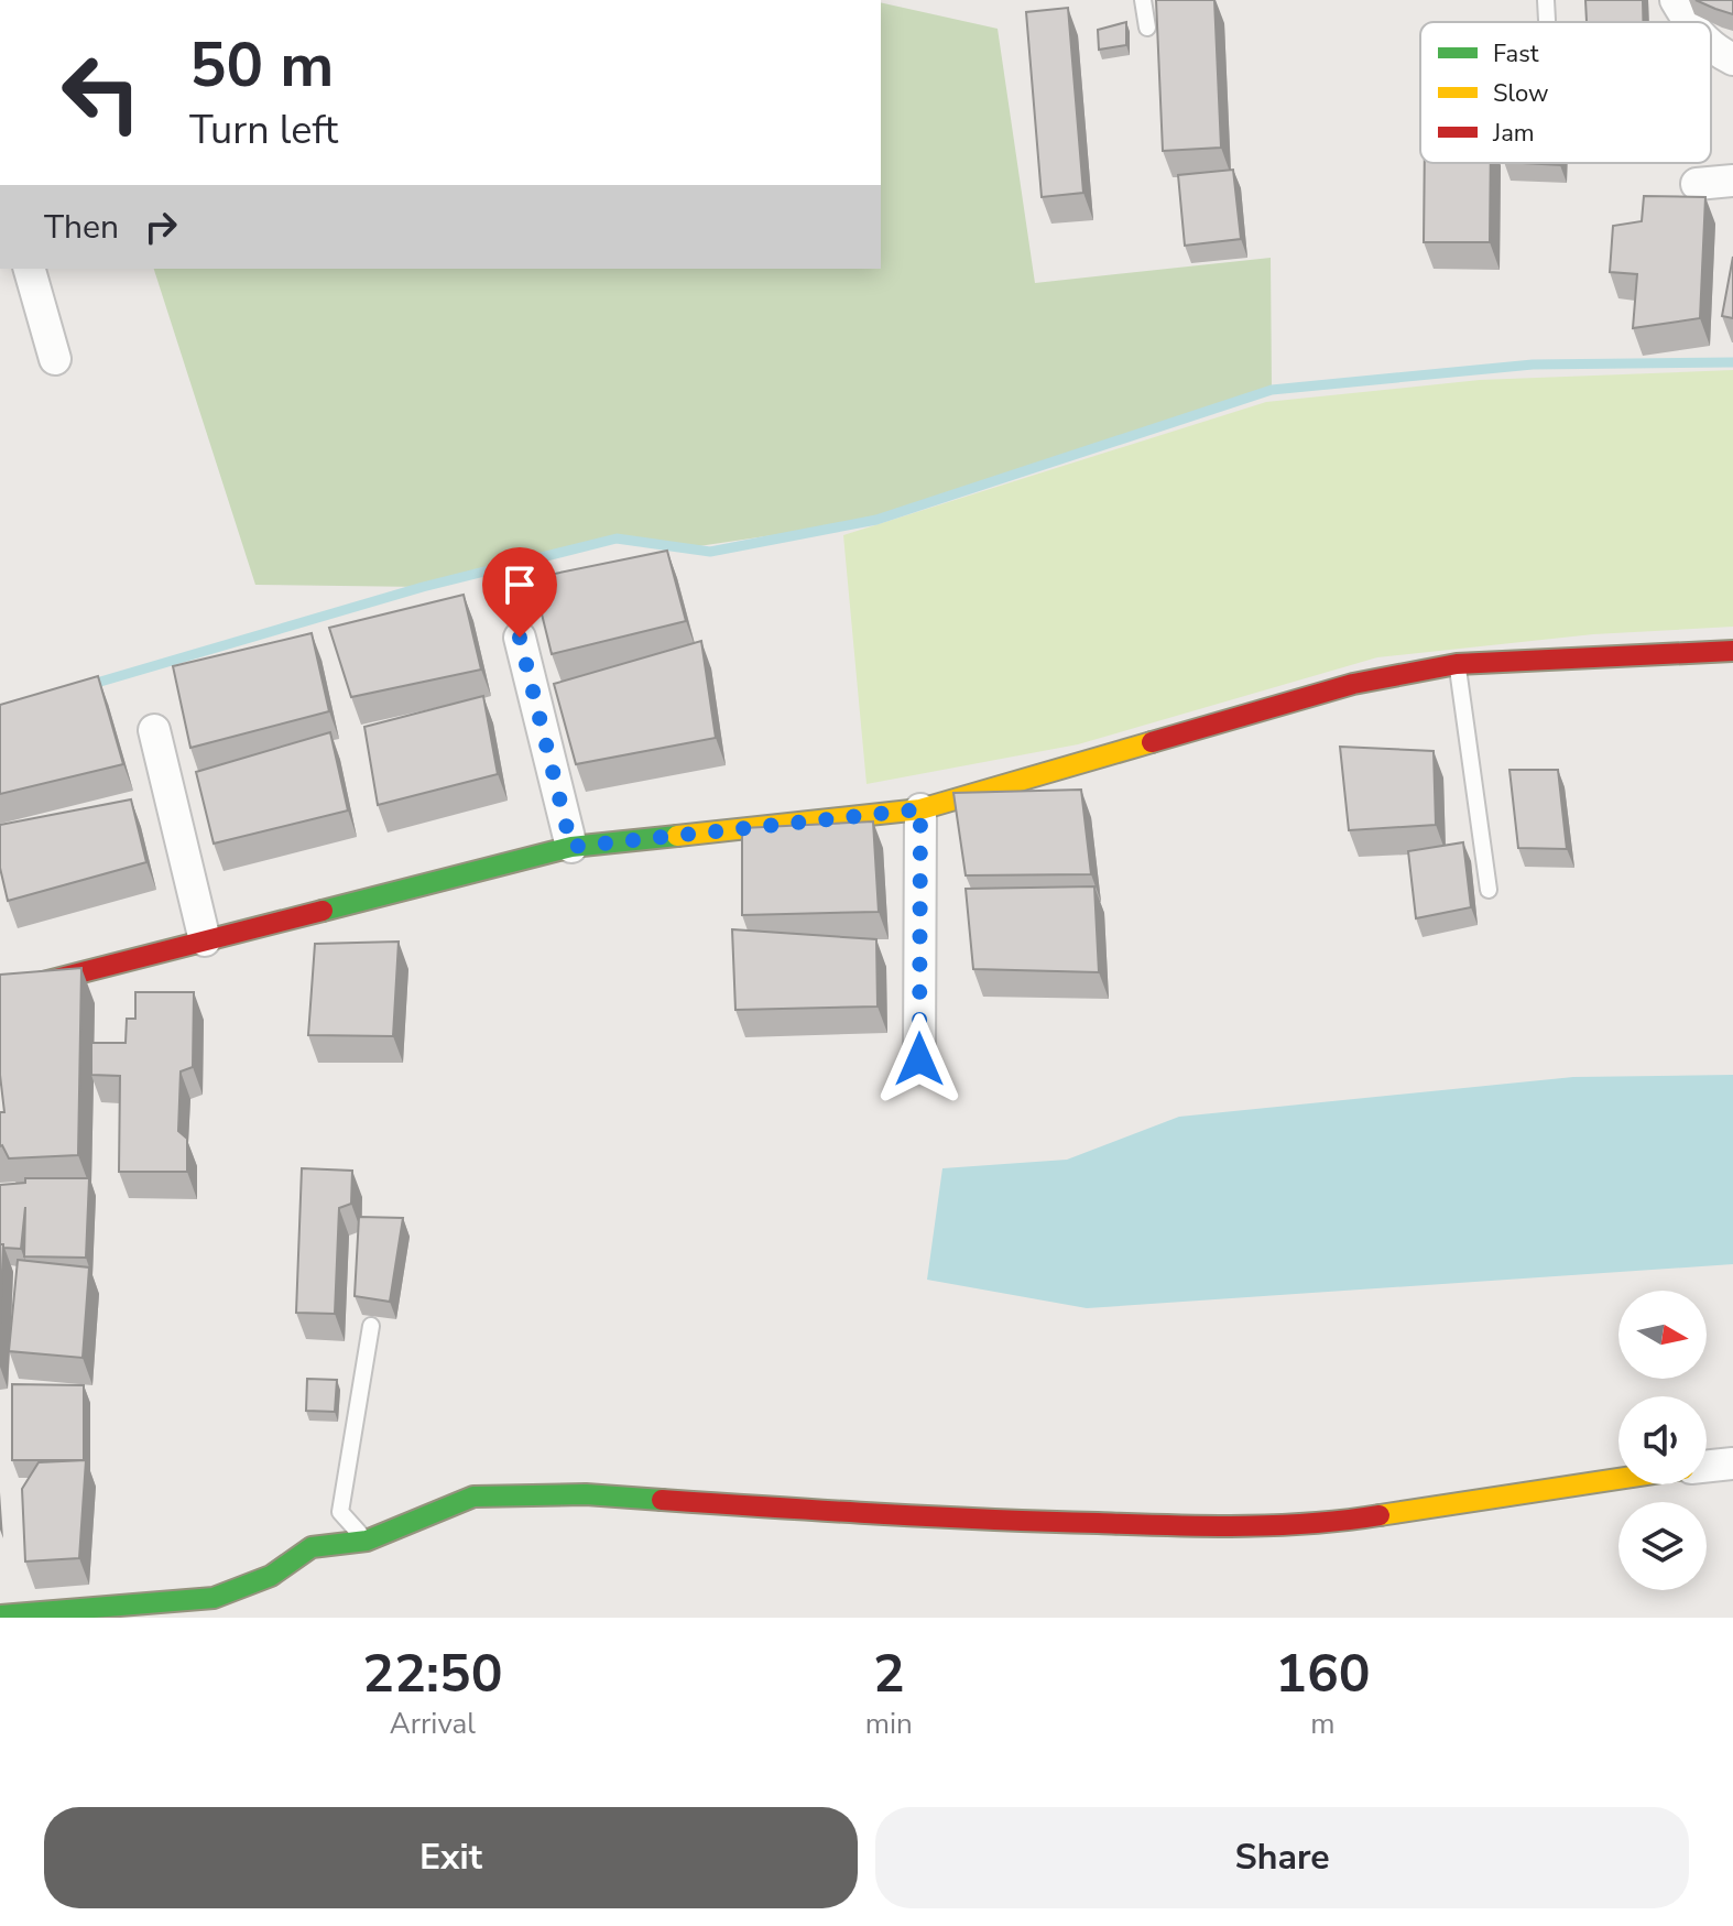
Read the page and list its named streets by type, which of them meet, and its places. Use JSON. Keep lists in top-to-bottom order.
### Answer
{
  "legend": ["Fast", "Slow", "Jam"],
  "north": "right",
  "page": {
    "turn": ["50 m", "Turn left"],
    "then": "Then",
    "eta": [
      "22:50",
      "Arrival",
      "2",
      "min",
      "160",
      "m"
    ],
    "buttons": ["Exit", "Share"]
  }
}
